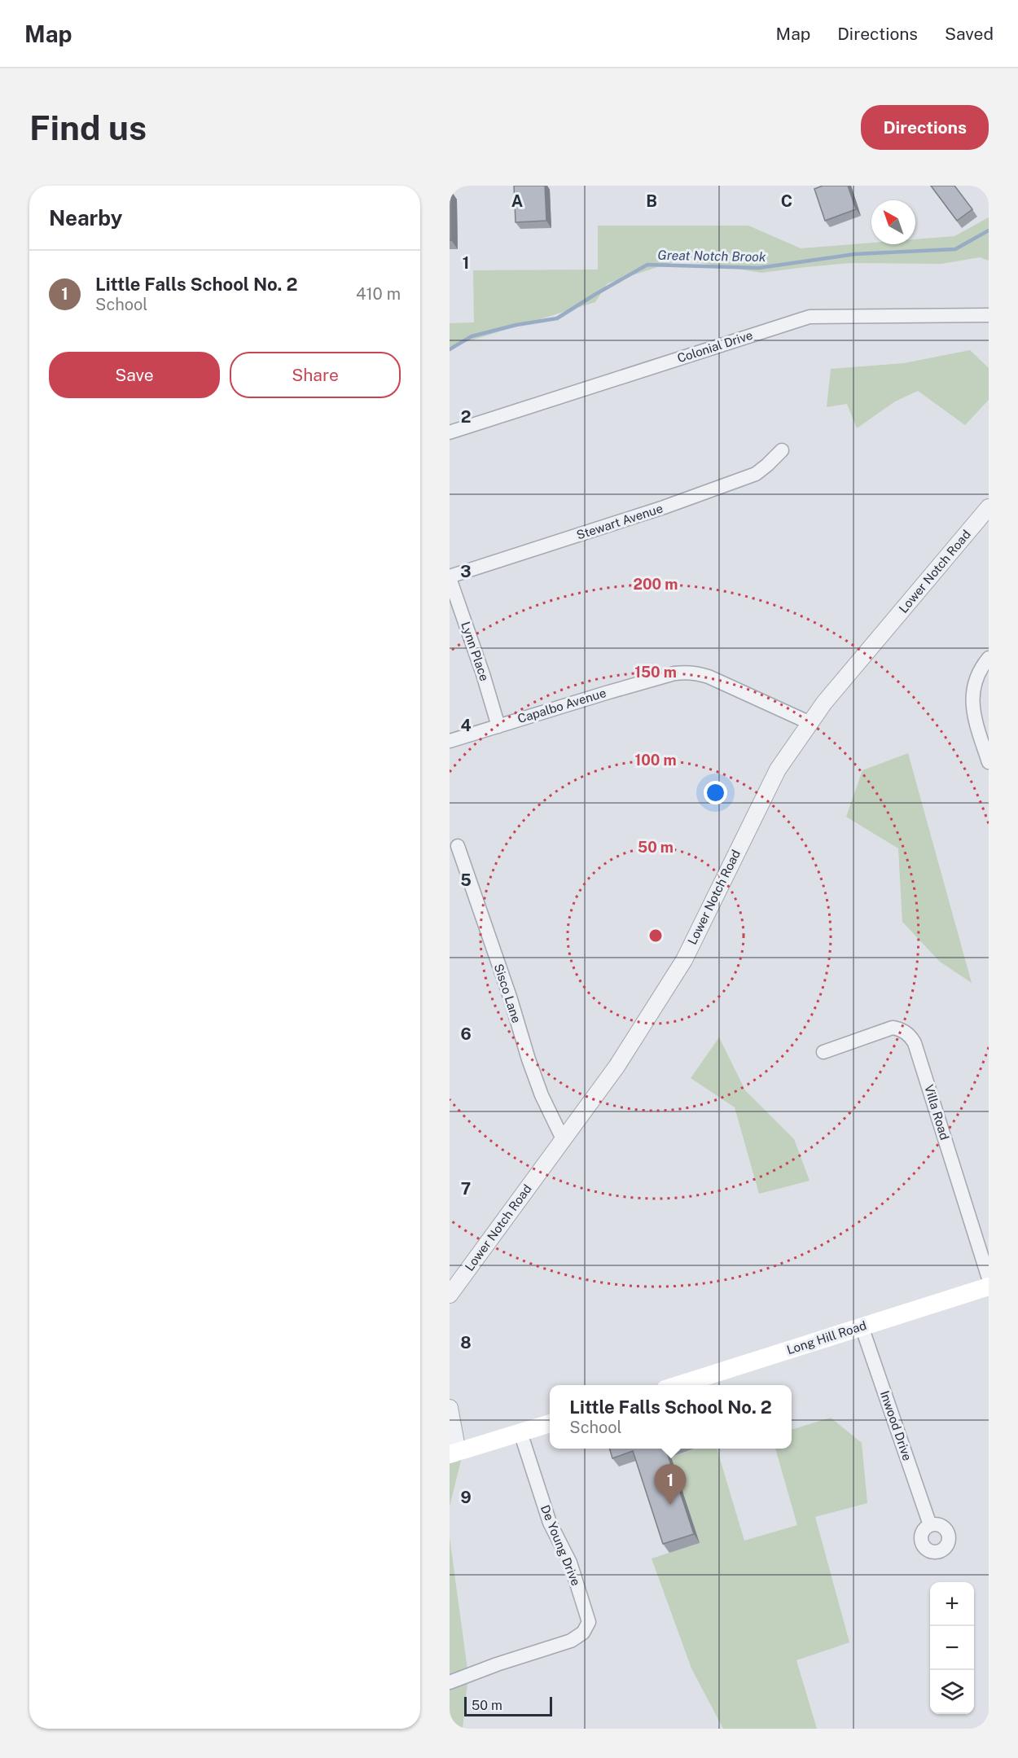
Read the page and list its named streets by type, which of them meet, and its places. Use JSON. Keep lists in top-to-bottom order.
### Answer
{
  "streets": {
    "main road": ["Long Hill Road"],
    "street": [
      "Colonial Drive",
      "Stewart Avenue",
      "Lower Notch Road",
      "Lynn Place",
      "Capalbo Avenue",
      "Sisco Lane",
      "Villa Road",
      "Inwood Drive",
      "De Young Drive"
    ]
  },
  "crossings": [
    ["Stewart Avenue", "Lynn Place"],
    ["Lower Notch Road", "Capalbo Avenue"],
    ["Lower Notch Road", "Sisco Lane"],
    ["Lynn Place", "Capalbo Avenue"],
    ["Long Hill Road", "Inwood Drive"]
  ],
  "water": ["Great Notch Brook"],
  "scale_bar": "50 m",
  "north": "top left",
  "page": {
    "header": "Map",
    "nav": ["Map", "Directions", "Saved"],
    "buttons": [
      "Directions",
      ["Save", "Share"]
    ],
    "title": "Find us",
    "heading": "Nearby",
    "list": [
      {
        "mark": "1",
        "name": "Little Falls School No. 2",
        "note": "School",
        "value": "410 m"
      }
    ],
    "popup": ["Little Falls School No. 2", "School"],
    "pins": "1",
    "map_buttons": ["+", "−"],
    "scale": "50 m"
  },
  "grid": {
    "columns": ["A", "B", "C"],
    "rows": [
      "1",
      "2",
      "3",
      "4",
      "5",
      "6",
      "7",
      "8",
      "9"
    ]
  },
  "rings": [
    "200 m",
    "150 m",
    "100 m",
    "50 m"
  ]
}
